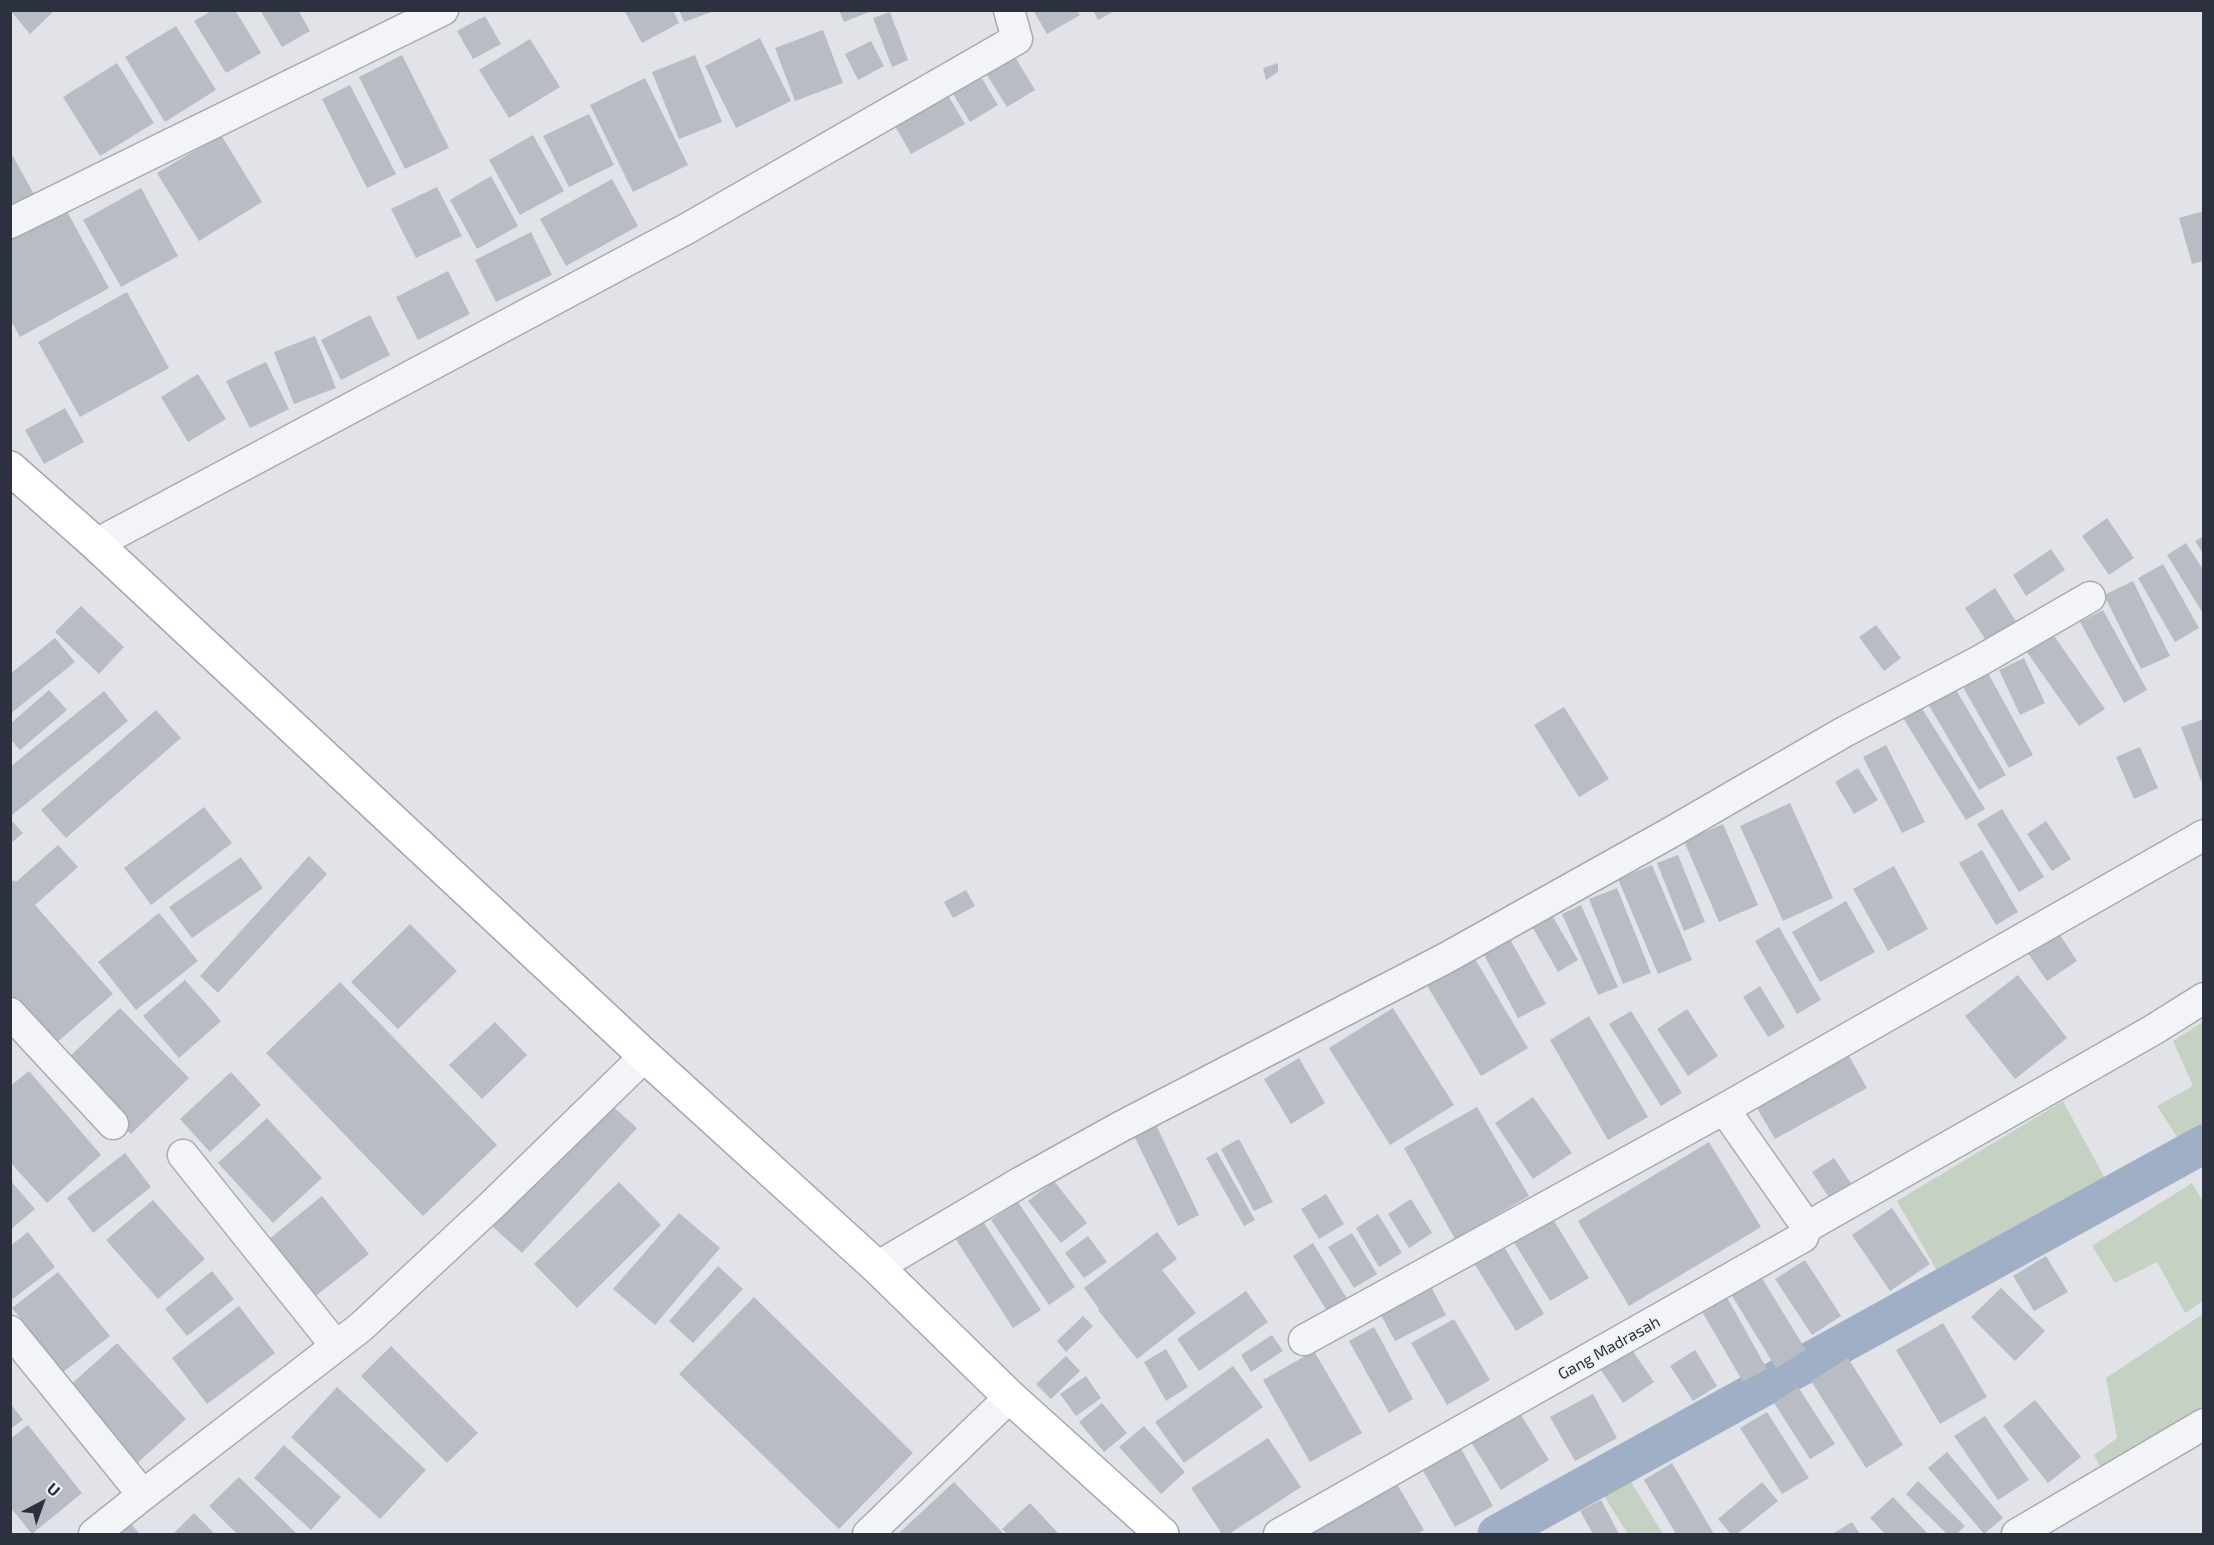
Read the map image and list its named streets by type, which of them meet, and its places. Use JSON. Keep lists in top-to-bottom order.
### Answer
{
  "streets": {
    "street": ["Gang Madrasah"]
  },
  "north": "top right"
}
